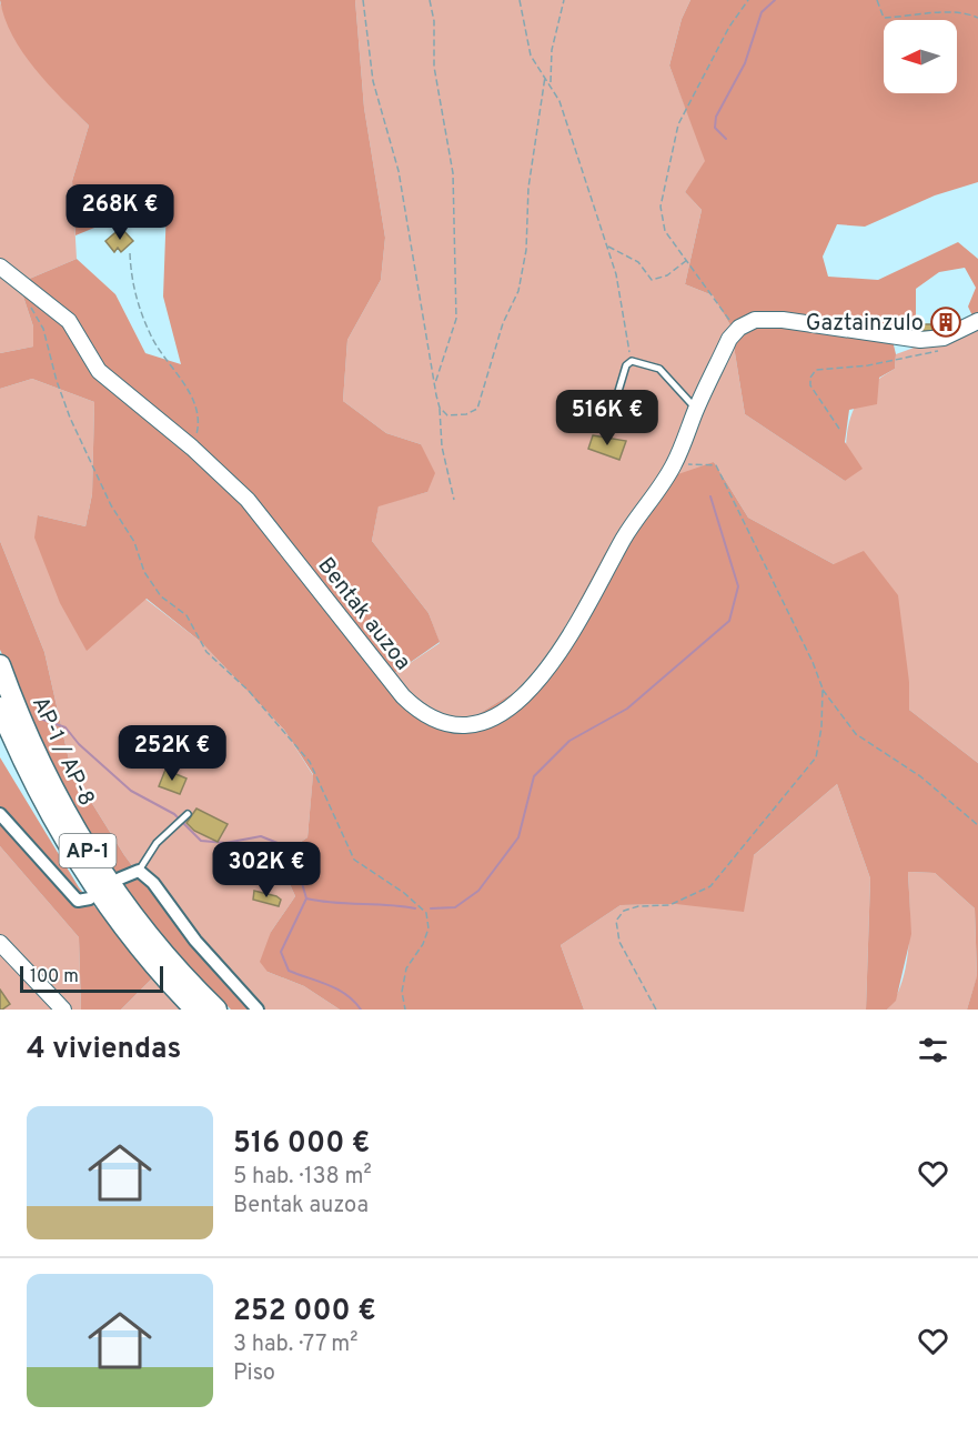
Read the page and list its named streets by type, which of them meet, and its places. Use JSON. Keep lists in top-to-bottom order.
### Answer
{
  "streets": {
    "highway": ["AP-1 / AP-8", "AP-1"],
    "street": ["Bentak auzoa"]
  },
  "places": {
    "building": ["Gaztainzulo"]
  },
  "scale_bar": "100 m",
  "north": "left",
  "page": {
    "price": [
      "268K €",
      "516K €",
      "252K €",
      "302K €"
    ],
    "scale": "100 m",
    "heading": "4 viviendas",
    "list": [
      {
        "name": "516 000 €",
        "note": "5 hab. · 138 m² · Bentak auzoa"
      },
      {
        "name": "252 000 €",
        "note": "3 hab. · 77 m² · Piso"
      }
    ]
  }
}
